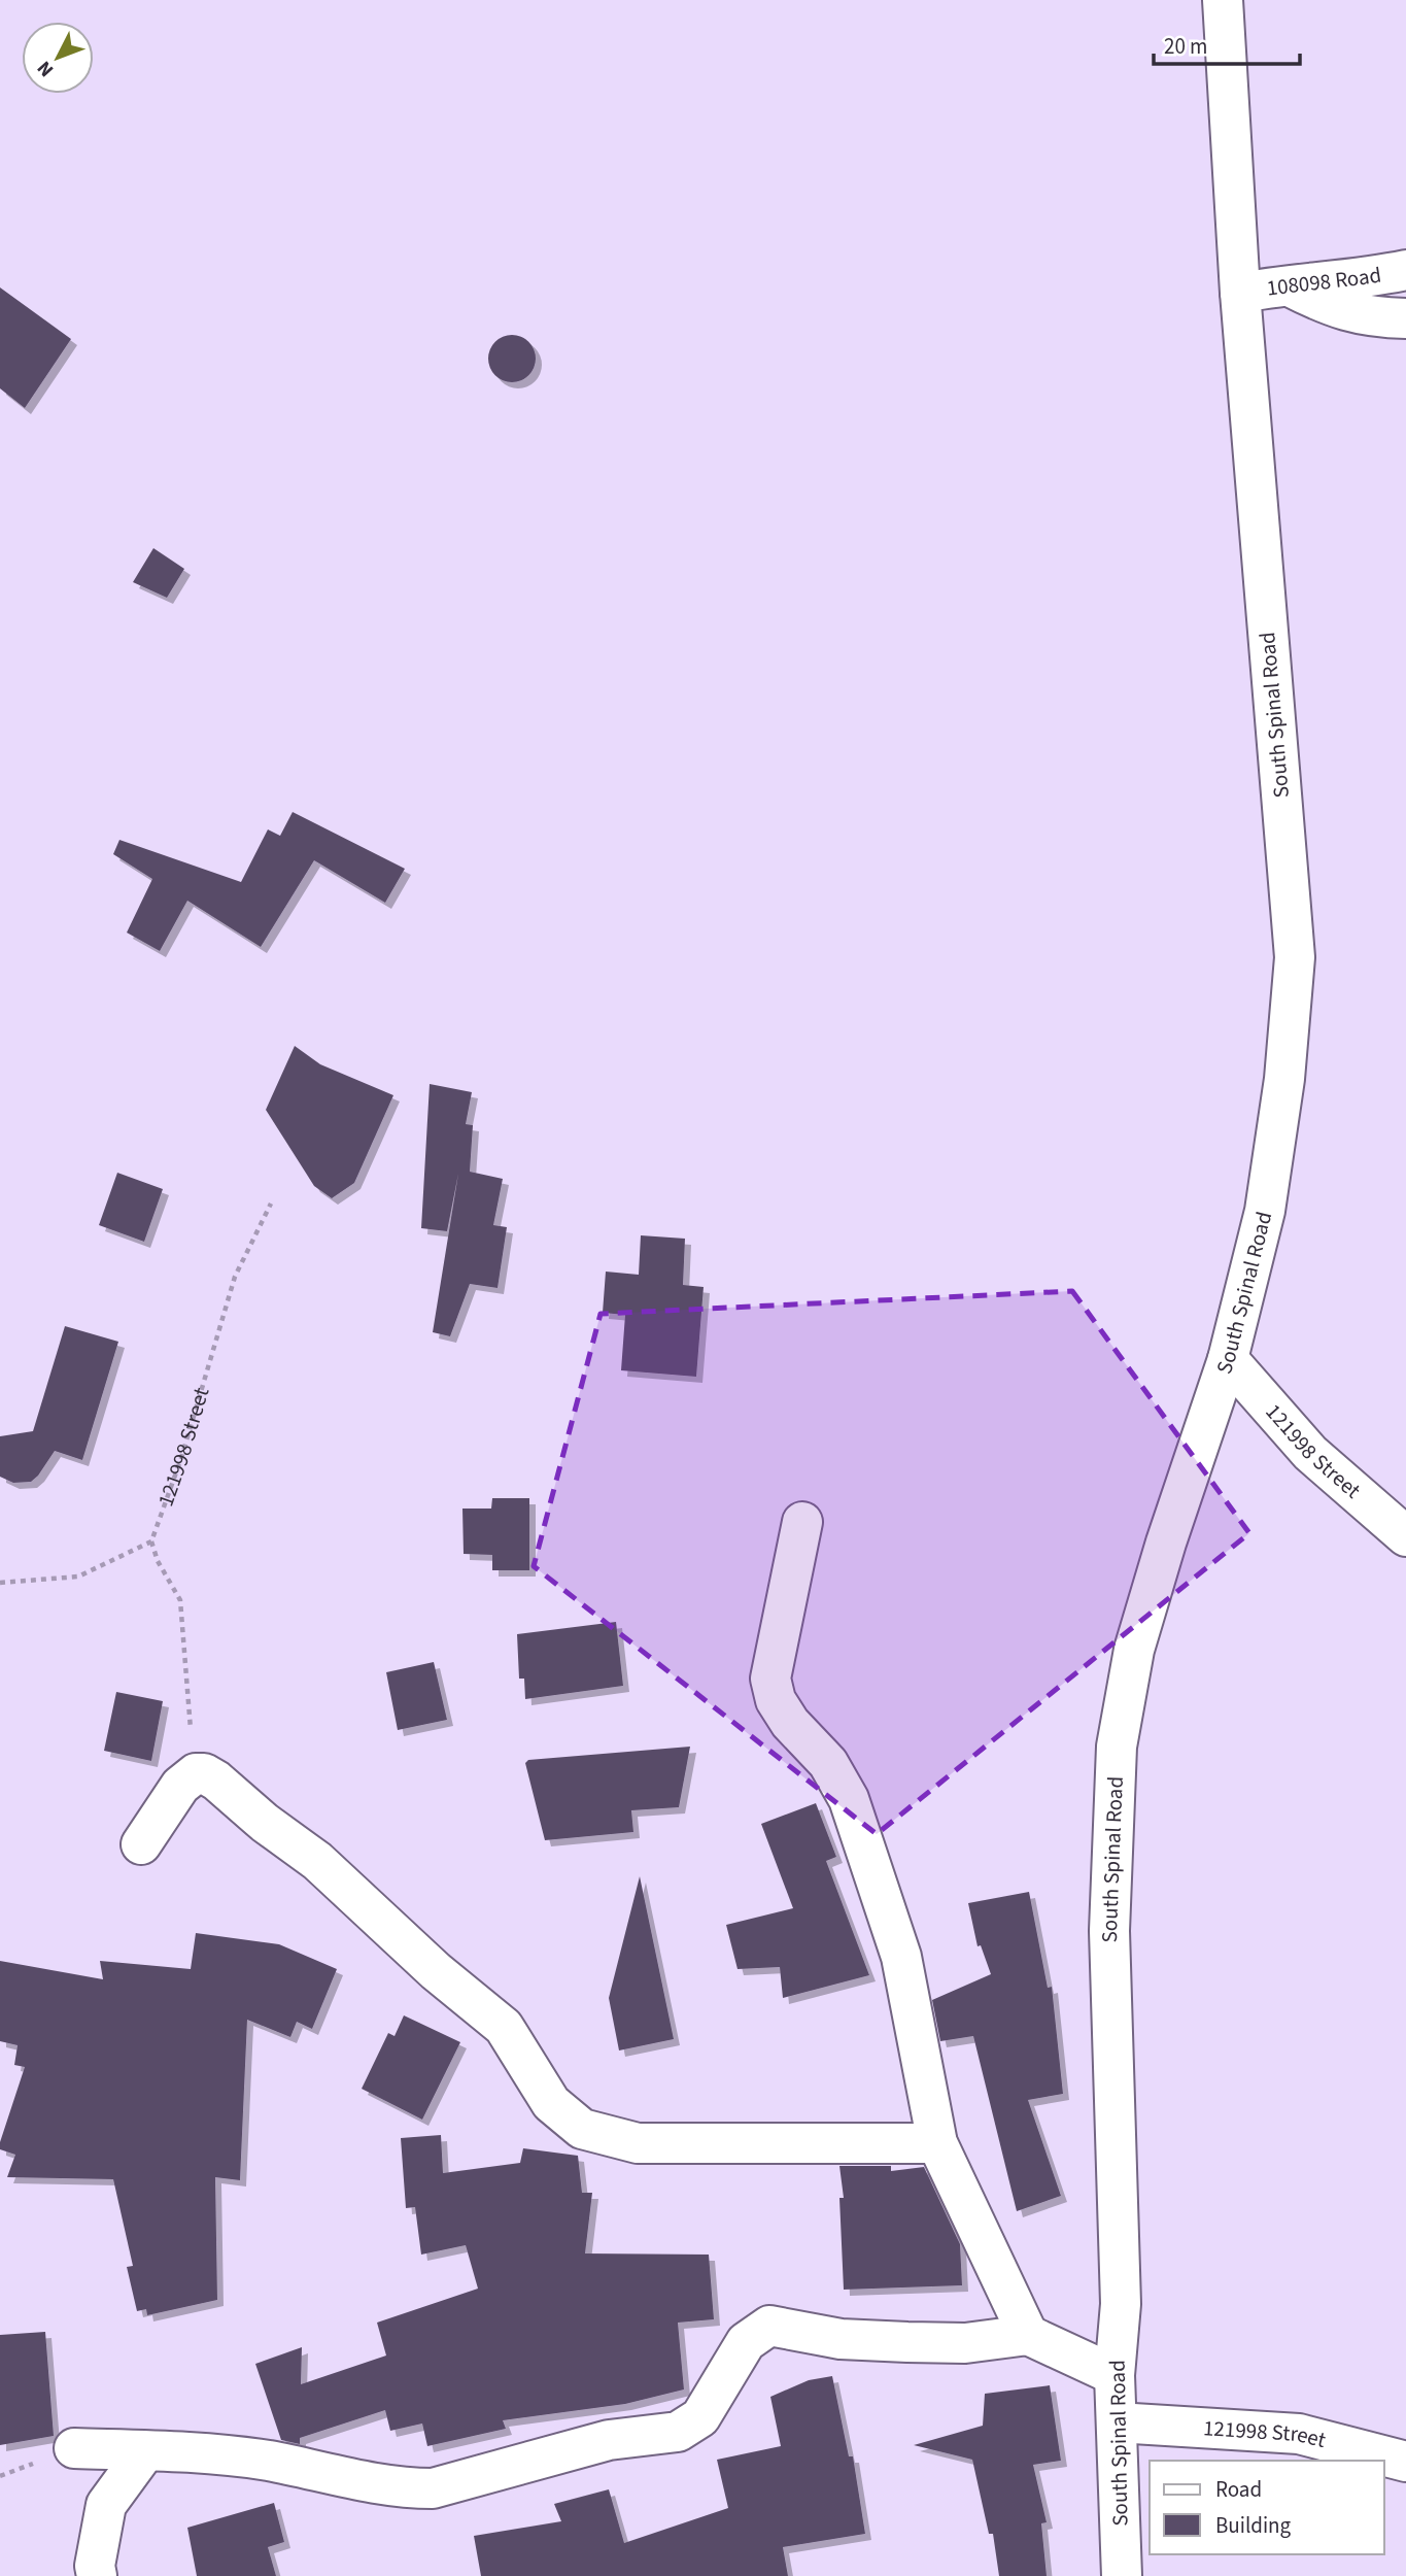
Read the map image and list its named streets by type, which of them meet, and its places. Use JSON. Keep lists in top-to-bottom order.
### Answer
{
  "streets": {
    "street": ["108098 Road", "South Spinal Road", "121998 Street"]
  },
  "crossings": [
    ["108098 Road", "South Spinal Road"],
    ["South Spinal Road", "121998 Street"]
  ],
  "legend": ["Road", "Building"],
  "scale_bar": "20 m",
  "north": "bottom left"
}
